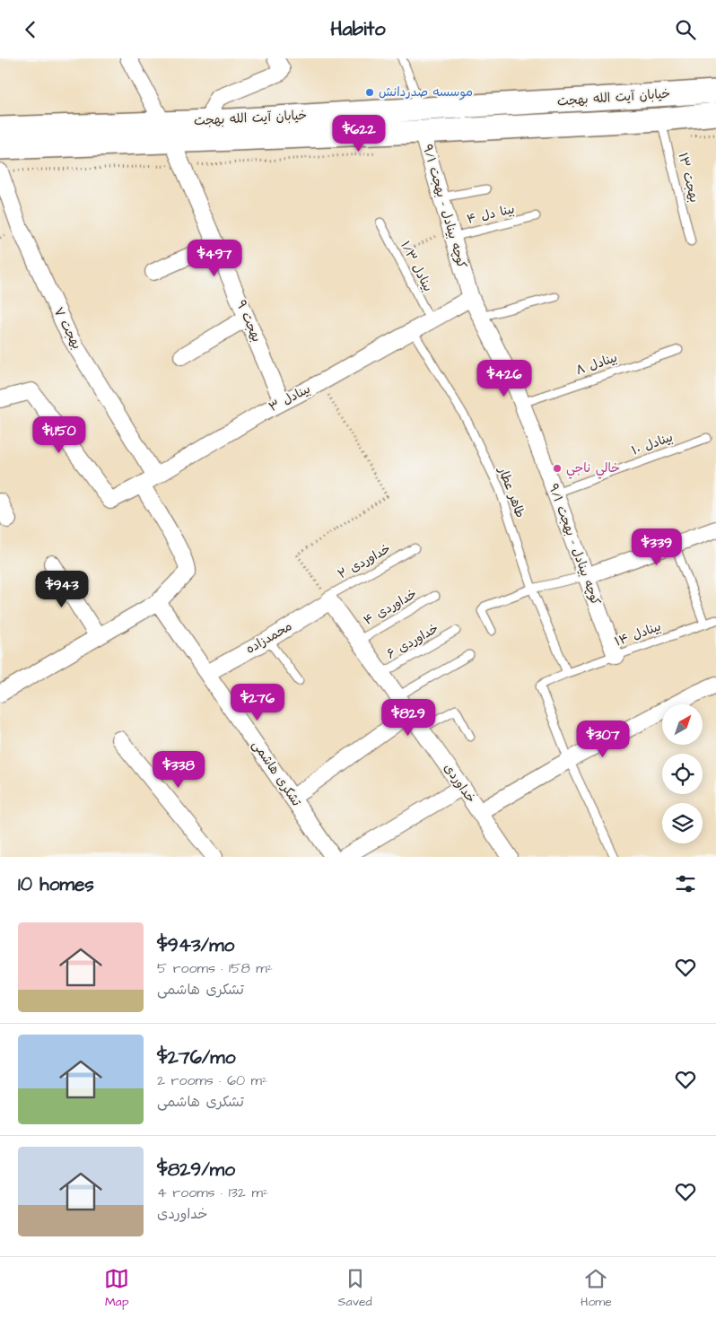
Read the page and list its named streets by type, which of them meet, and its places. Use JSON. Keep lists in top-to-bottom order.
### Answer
{
  "streets": {
    "main road": ["خیابان آیت الله بهجت"],
    "street": [
      "کوچه بینادل - بهجت ۹/۱",
      "بهجت ۹",
      "بهجت ۷",
      "بینادل ۳",
      "محمدزاده",
      "تشکری هاشمی",
      "خداوردی"
    ],
    "lane": [
      "بهجت ۱۳",
      "بینا دل ۴",
      "بینادل ۱/۳",
      "بینادل ۸",
      "بینادل ۱۰",
      "طاهر عطار",
      "خداوردی ۲",
      "خداوردی ۴",
      "بینادل ۱۴",
      "خداوردی ۶"
    ]
  },
  "crossings": [
    ["خیابان آیت الله بهجت", "بهجت ۱۳"],
    ["خیابان آیت الله بهجت", "کوچه بینادل - بهجت ۹/۱"],
    ["خیابان آیت الله بهجت", "بهجت ۹"],
    ["کوچه بینادل - بهجت ۹/۱", "بینا دل ۴"],
    ["کوچه بینادل - بهجت ۹/۱", "بینادل ۸"],
    ["کوچه بینادل - بهجت ۹/۱", "بینادل ۳"],
    ["کوچه بینادل - بهجت ۹/۱", "بینادل ۱۰"],
    ["کوچه بینادل - بهجت ۹/۱", "بینادل ۱۴"],
    ["بینادل ۱/۳", "بینادل ۳"],
    ["بهجت ۹", "بینادل ۳"],
    ["بهجت ۷", "بینادل ۳"],
    ["بینادل ۳", "طاهر عطار"],
    ["طاهر عطار", "بینادل ۱۴"],
    ["خداوردی ۲", "محمدزاده"],
    ["خداوردی ۲", "خداوردی"],
    ["خداوردی ۴", "خداوردی"],
    ["محمدزاده", "تشکری هاشمی"],
    ["محمدزاده", "خداوردی"],
    ["خداوردی ۶", "خداوردی"]
  ],
  "places": ["موسسه صدردانش", "خالي ناجي"],
  "north": "top right",
  "page": {
    "header": "Habito",
    "price": [
      "$622",
      "$497",
      "$426",
      "$1,150",
      "$339",
      "$943",
      "$276",
      "$829",
      "$307",
      "$338"
    ],
    "heading": "10 homes",
    "list": [
      {
        "name": "$943/mo",
        "note": "5 rooms · 158 m² · تشکری هاشمی"
      },
      {
        "name": "$276/mo",
        "note": "2 rooms · 60 m² · تشکری هاشمی"
      },
      {
        "name": "$829/mo",
        "note": "4 rooms · 132 m² · خداوردی"
      }
    ],
    "tabs": ["Map", "Saved", "Home"]
  }
}
